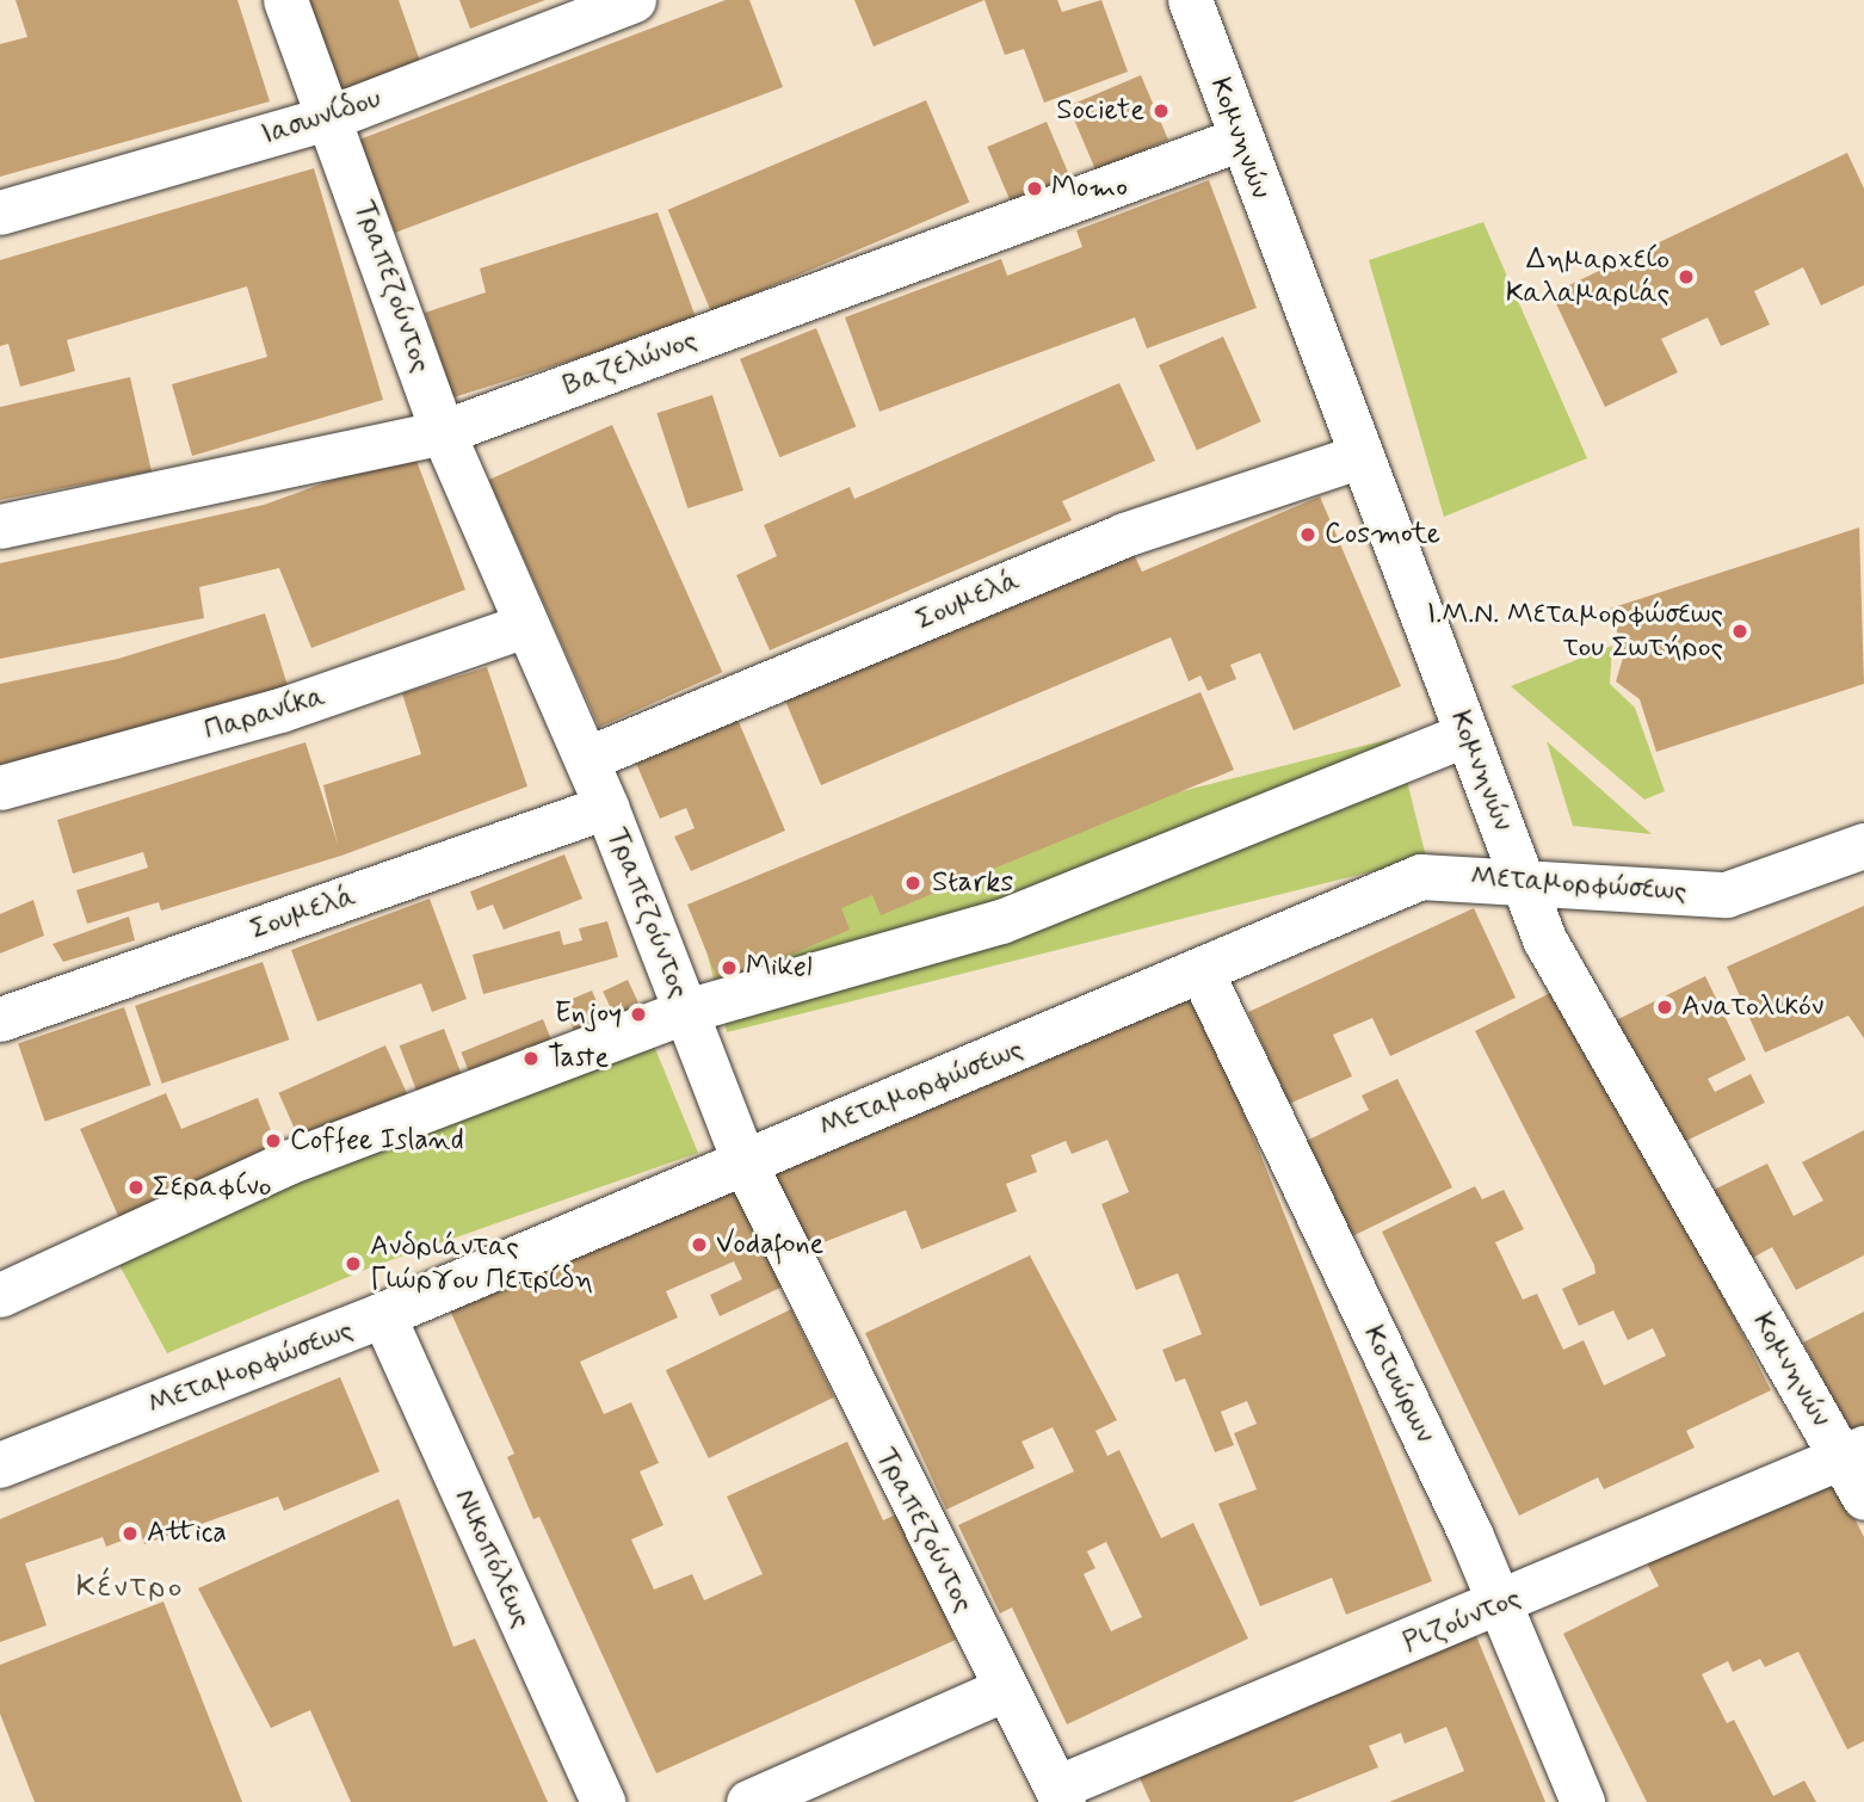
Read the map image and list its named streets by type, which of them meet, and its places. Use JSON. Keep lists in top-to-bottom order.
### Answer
{
  "streets": {
    "main road": ["Μεταμορφώσεως"],
    "street": [
      "Ιασωνίδου",
      "Κομνηνών",
      "Τραπεζούντος",
      "Βαζελώνος",
      "Σουμελά",
      "Παρανίκα",
      "Κοτυώρων",
      "Νικοπόλεως",
      "Ριζούντος"
    ]
  },
  "crossings": [
    ["Ιασωνίδου", "Τραπεζούντος"],
    ["Κομνηνών", "Βαζελώνος"],
    ["Κομνηνών", "Σουμελά"],
    ["Κομνηνών", "Μεταμορφώσεως"],
    ["Κομνηνών", "Ριζούντος"],
    ["Τραπεζούντος", "Βαζελώνος"],
    ["Τραπεζούντος", "Σουμελά"],
    ["Τραπεζούντος", "Παρανίκα"],
    ["Τραπεζούντος", "Μεταμορφώσεως"],
    ["Τραπεζούντος", "Ριζούντος"],
    ["Μεταμορφώσεως", "Κοτυώρων"],
    ["Μεταμορφώσεως", "Νικοπόλεως"],
    ["Κοτυώρων", "Ριζούντος"]
  ],
  "districts": ["Κέντρο"],
  "places": [
    "Societe",
    "Momo",
    "Δημαρχείο Καλαμαριάς",
    "Cosmote",
    "Ι.Μ.Ν. Μεταμορφώσεως του Σωτήρος",
    "Starks",
    "Mikel",
    "Ανατολικόν",
    "Enjoy",
    "Taste",
    "Coffee Island",
    "Σεραφίνο",
    "Vodafone",
    "Ανδριάντας Γιώργου Πετρίδη",
    "Attica"
  ]
}
